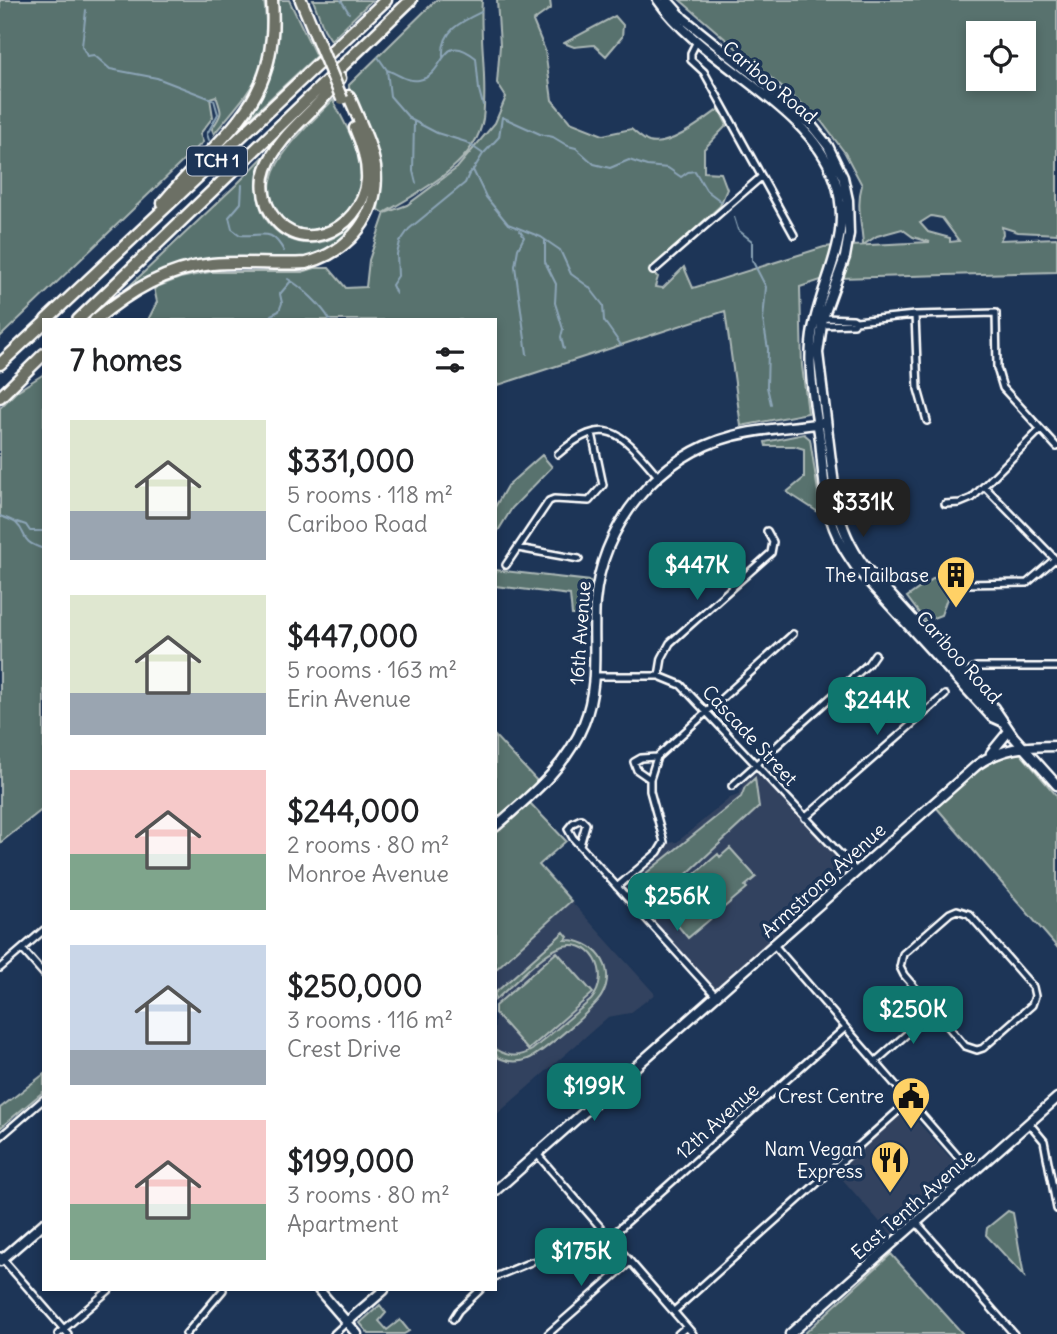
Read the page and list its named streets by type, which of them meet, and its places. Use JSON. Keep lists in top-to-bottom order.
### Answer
{
  "streets": {
    "highway": ["TCH 1"],
    "street": [
      "Cariboo Road",
      "16th Avenue",
      "Cascade Street",
      "Armstrong Avenue",
      "12th Avenue",
      "East Tenth Avenue"
    ]
  },
  "crossings": [
    ["Cariboo Road", "16th Avenue"],
    ["Cariboo Road", "Armstrong Avenue"],
    ["16th Avenue", "Cascade Street"],
    ["Cascade Street", "Armstrong Avenue"]
  ],
  "places": {
    "building": ["The Tailbase"],
    "public building": ["Crest Centre"],
    "restaurant": ["Nam Vegan Express"]
  },
  "page": {
    "heading": "7 homes",
    "list": [
      {
        "name": "$331,000",
        "note": "5 rooms · 118 m² · Cariboo Road"
      },
      {
        "name": "$447,000",
        "note": "5 rooms · 163 m² · Erin Avenue"
      },
      {
        "name": "$244,000",
        "note": "2 rooms · 80 m² · Monroe Avenue"
      },
      {
        "name": "$250,000",
        "note": "3 rooms · 116 m² · Crest Drive"
      },
      {
        "name": "$199,000",
        "note": "3 rooms · 80 m² · Apartment"
      }
    ],
    "price": [
      "$331K",
      "$447K",
      "$244K",
      "$256K",
      "$250K",
      "$199K",
      "$175K"
    ]
  }
}
